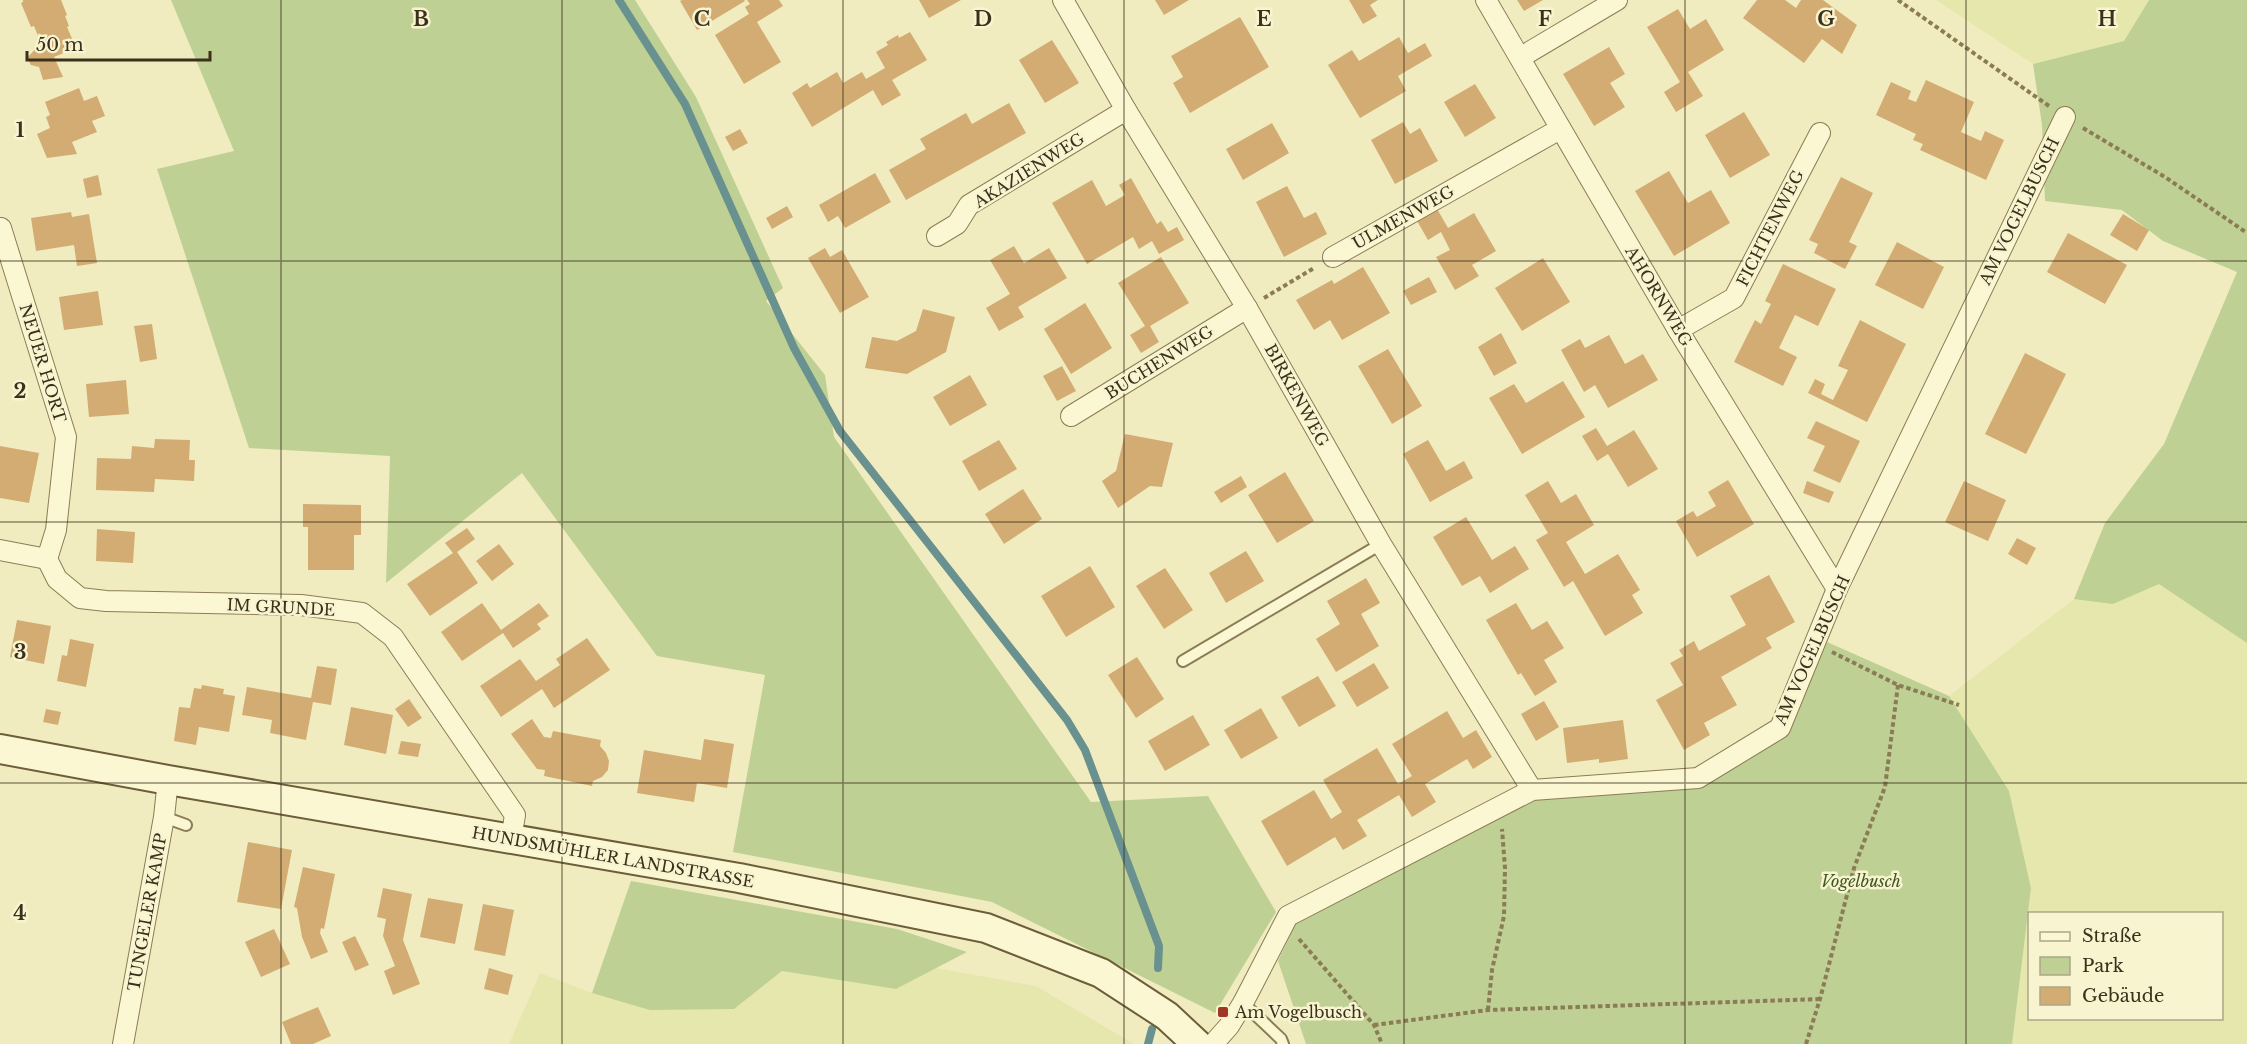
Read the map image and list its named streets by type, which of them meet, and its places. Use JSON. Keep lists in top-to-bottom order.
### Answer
{
  "streets": {
    "street": [
      "AKAZIENWEG",
      "AM VOGELBUSCH",
      "ULMENWEG",
      "FICHTENWEG",
      "AHORNWEG",
      "BUCHENWEG",
      "NEUER HORT",
      "BIRKENWEG",
      "IM GRUNDE",
      "HUNDSMÜHLER LANDSTRASSE",
      "TUNGELER KAMP"
    ]
  },
  "crossings": [
    ["AKAZIENWEG", "BIRKENWEG"],
    ["AM VOGELBUSCH", "AHORNWEG"],
    ["AM VOGELBUSCH", "BIRKENWEG"],
    ["ULMENWEG", "AHORNWEG"],
    ["ULMENWEG", "BUCHENWEG"],
    ["ULMENWEG", "BIRKENWEG"],
    ["FICHTENWEG", "AHORNWEG"],
    ["BUCHENWEG", "BIRKENWEG"],
    ["NEUER HORT", "IM GRUNDE"],
    ["IM GRUNDE", "HUNDSMÜHLER LANDSTRASSE"],
    ["HUNDSMÜHLER LANDSTRASSE", "TUNGELER KAMP"]
  ],
  "parks": ["Vogelbusch"],
  "places": {
    "transit": ["Am Vogelbusch"]
  },
  "legend": ["Straße", "Park", "Gebäude"],
  "scale_bar": "50 m",
  "grid": {
    "columns": [
      "B",
      "C",
      "D",
      "E",
      "F",
      "G",
      "H"
    ],
    "rows": [
      "1",
      "2",
      "3",
      "4"
    ]
  }
}
